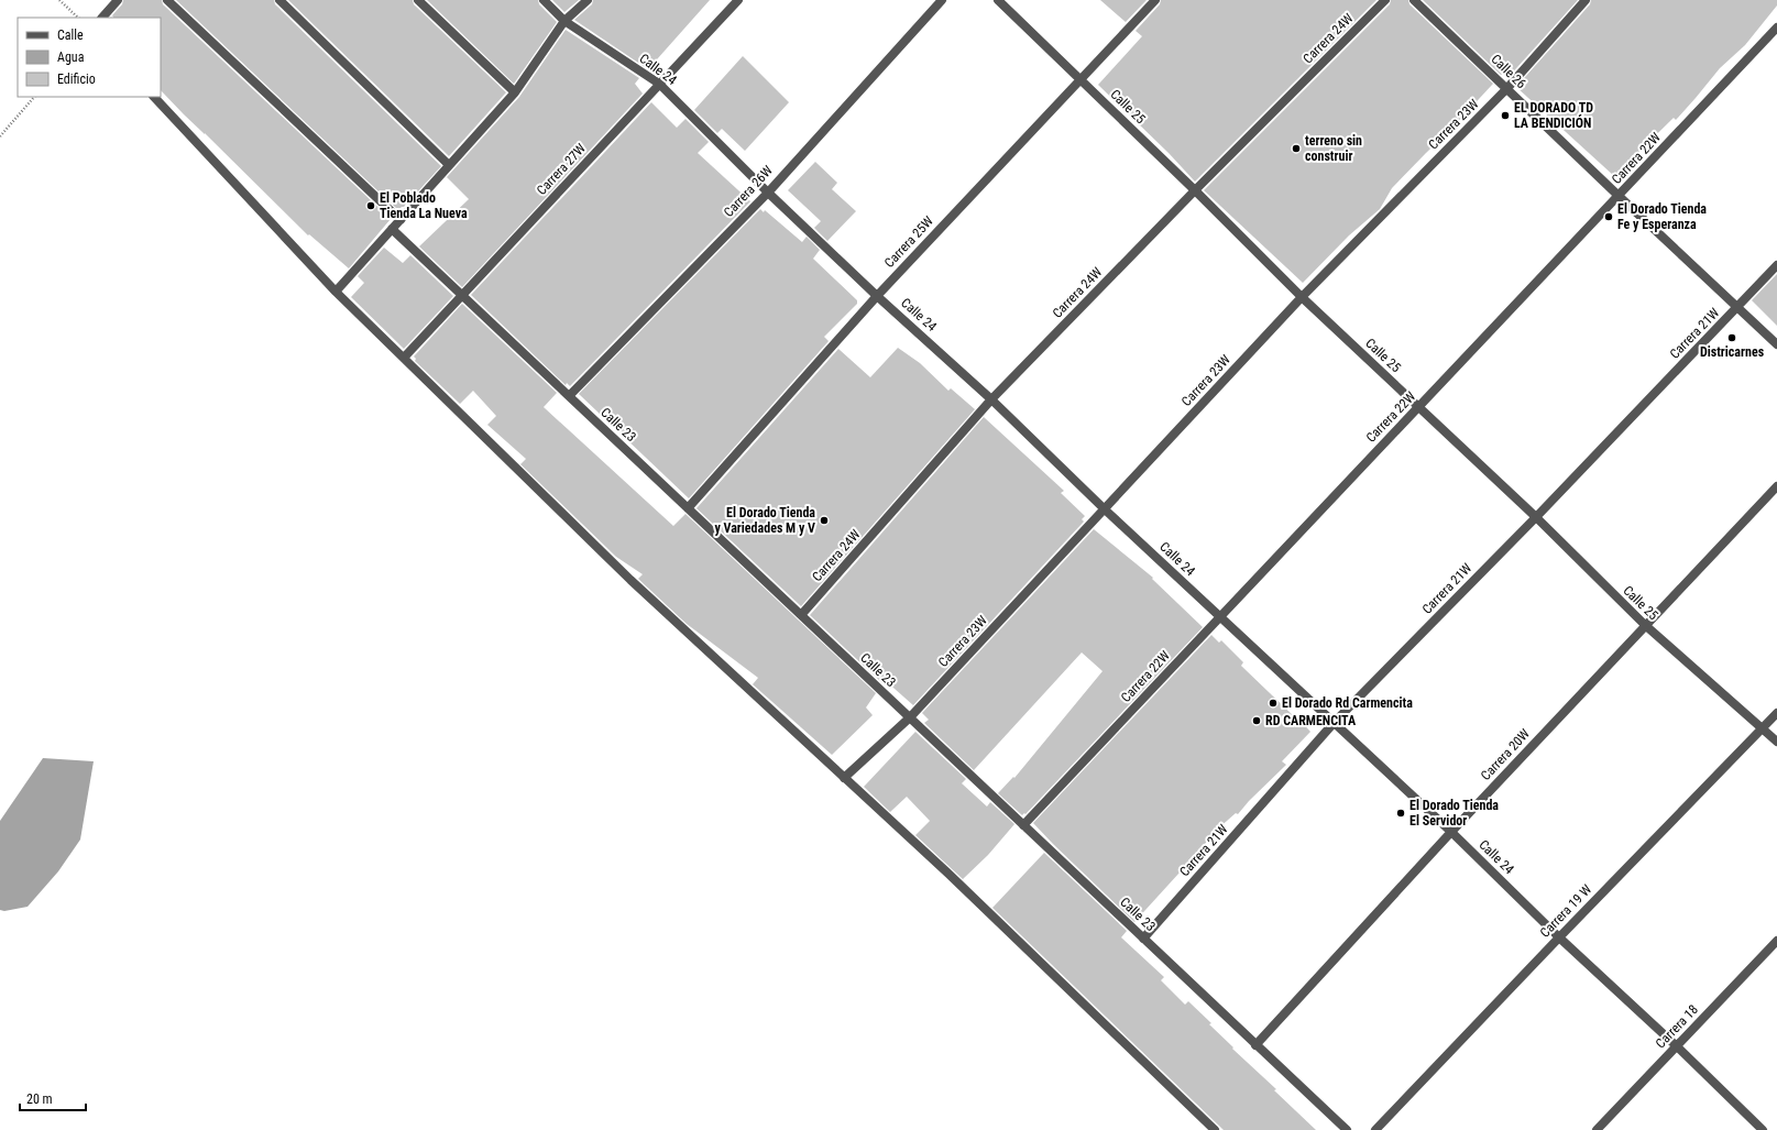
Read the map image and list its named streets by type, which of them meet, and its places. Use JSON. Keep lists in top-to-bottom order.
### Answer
{
  "streets": {
    "street": [
      "Carrera 24W",
      "Calle 24",
      "Calle 26",
      "Calle 25",
      "Carrera 23W",
      "Carrera 22W",
      "Carrera 27W",
      "Carrera 26W",
      "Carrera 25W",
      "Carrera 21W",
      "Calle 23",
      "Carrera 20W",
      "Carrera 19 W",
      "Carrera 18"
    ]
  },
  "crossings": [
    ["Carrera 24W", "Calle 24"],
    ["Carrera 24W", "Calle 25"],
    ["Carrera 24W", "Calle 23"],
    ["Calle 24", "Carrera 23W"],
    ["Calle 24", "Carrera 22W"],
    ["Calle 24", "Carrera 27W"],
    ["Calle 24", "Carrera 26W"],
    ["Calle 24", "Carrera 25W"],
    ["Calle 24", "Carrera 21W"],
    ["Calle 24", "Carrera 20W"],
    ["Calle 24", "Carrera 19 W"],
    ["Calle 24", "Carrera 18"],
    ["Calle 26", "Carrera 23W"],
    ["Calle 26", "Carrera 22W"],
    ["Calle 26", "Carrera 21W"],
    ["Calle 25", "Carrera 23W"],
    ["Calle 25", "Carrera 22W"],
    ["Calle 25", "Carrera 25W"],
    ["Calle 25", "Carrera 21W"],
    ["Calle 25", "Carrera 20W"],
    ["Calle 25", "Carrera 19 W"],
    ["Carrera 23W", "Calle 23"],
    ["Carrera 22W", "Calle 23"],
    ["Carrera 27W", "Calle 23"],
    ["Carrera 26W", "Calle 23"],
    ["Carrera 25W", "Calle 23"],
    ["Carrera 21W", "Calle 23"],
    ["Calle 23", "Carrera 20W"]
  ],
  "places": [
    "EL DORADO TD LA BENDICIÓN",
    "terreno sin construir",
    "El Poblado Tienda La Nueva",
    "El Dorado Tienda Fe y Esperanza",
    "Districarnes",
    "El Dorado Tienda y Variedades M y V",
    "El Dorado Rd Carmencita",
    "RD CARMENCITA",
    "El Dorado Tienda El Servidor"
  ],
  "legend": ["Calle", "Agua", "Edificio"],
  "scale_bar": "20 m"
}
